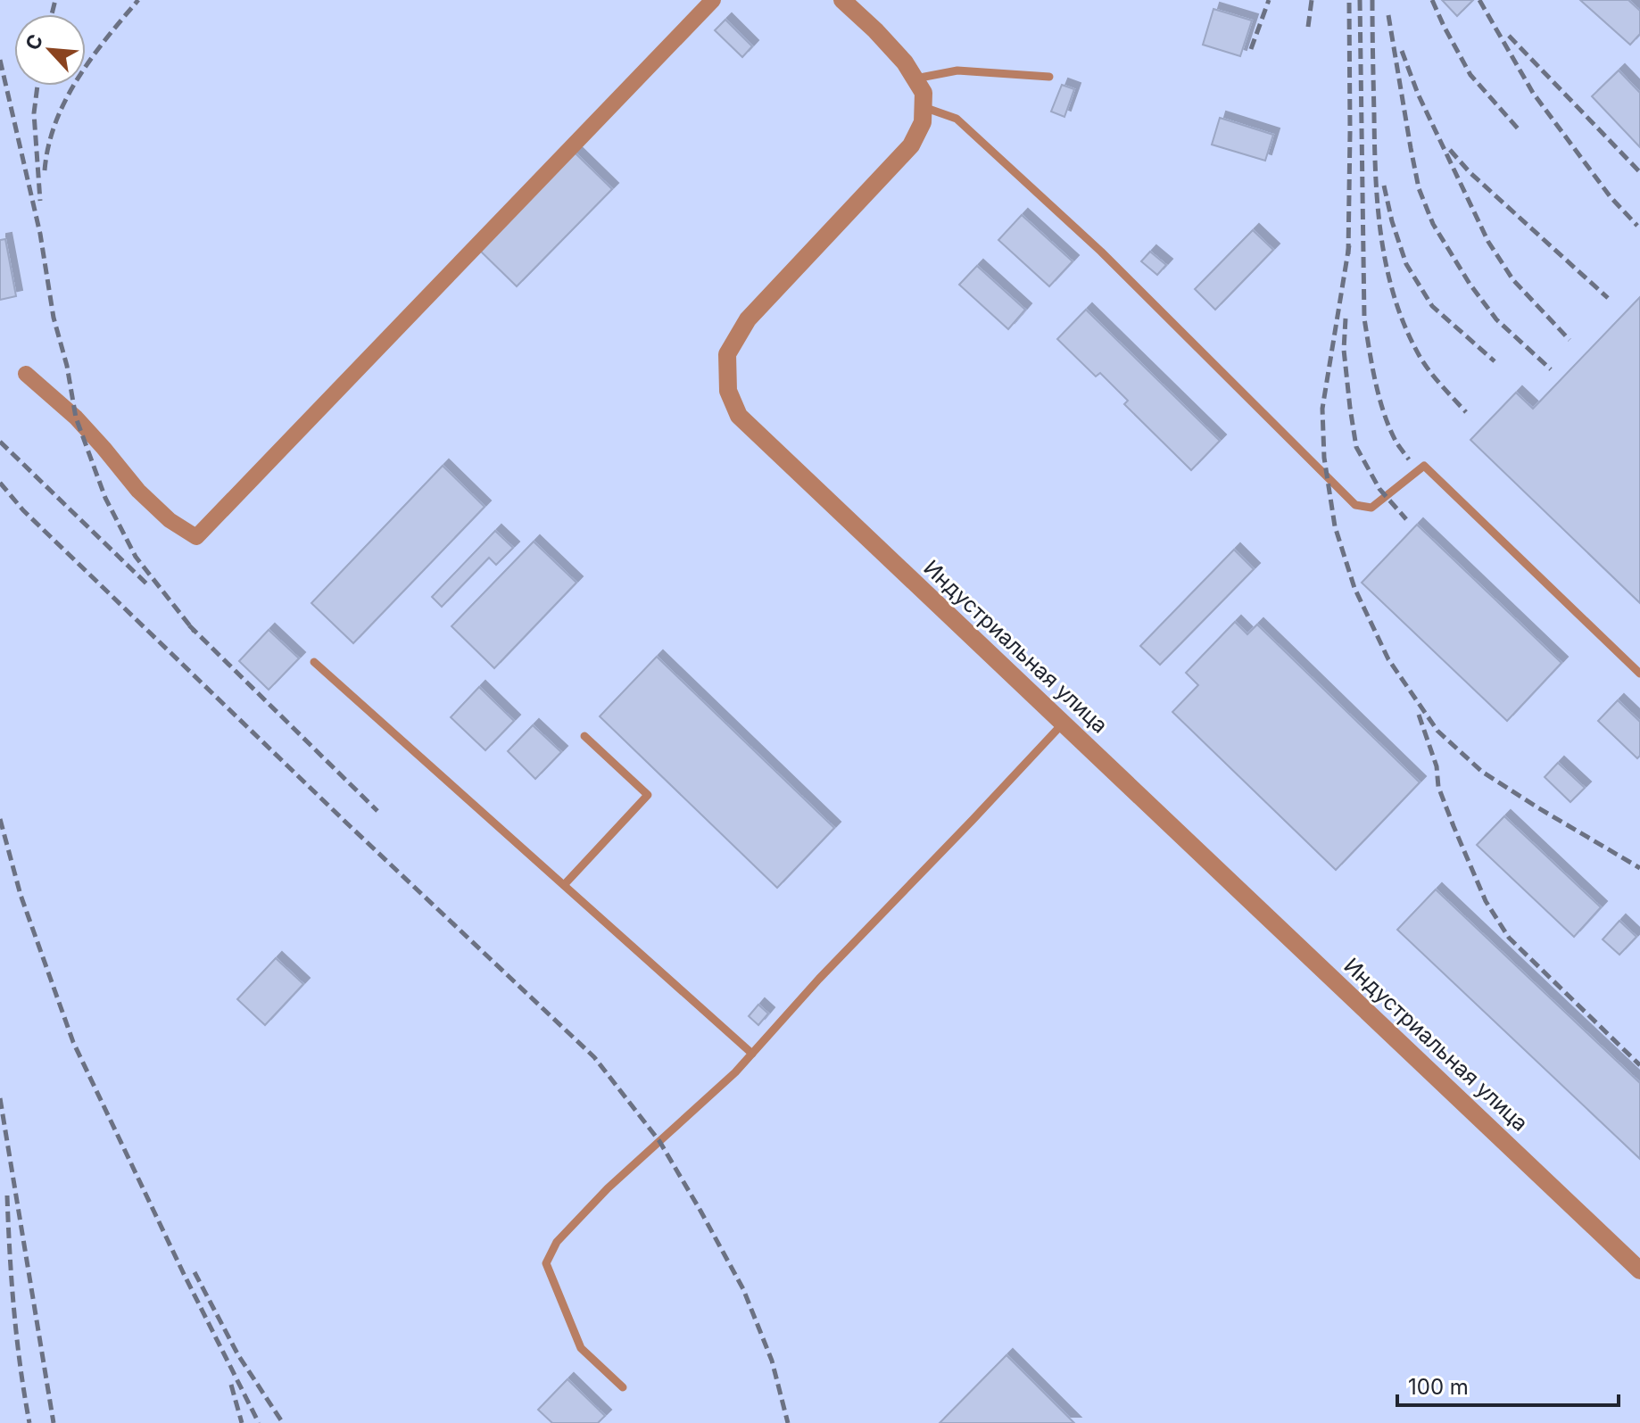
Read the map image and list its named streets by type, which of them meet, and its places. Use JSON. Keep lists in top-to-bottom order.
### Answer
{
  "streets": {
    "street": ["Индустриальная улица"]
  },
  "scale_bar": "100 m",
  "north": "top left"
}
